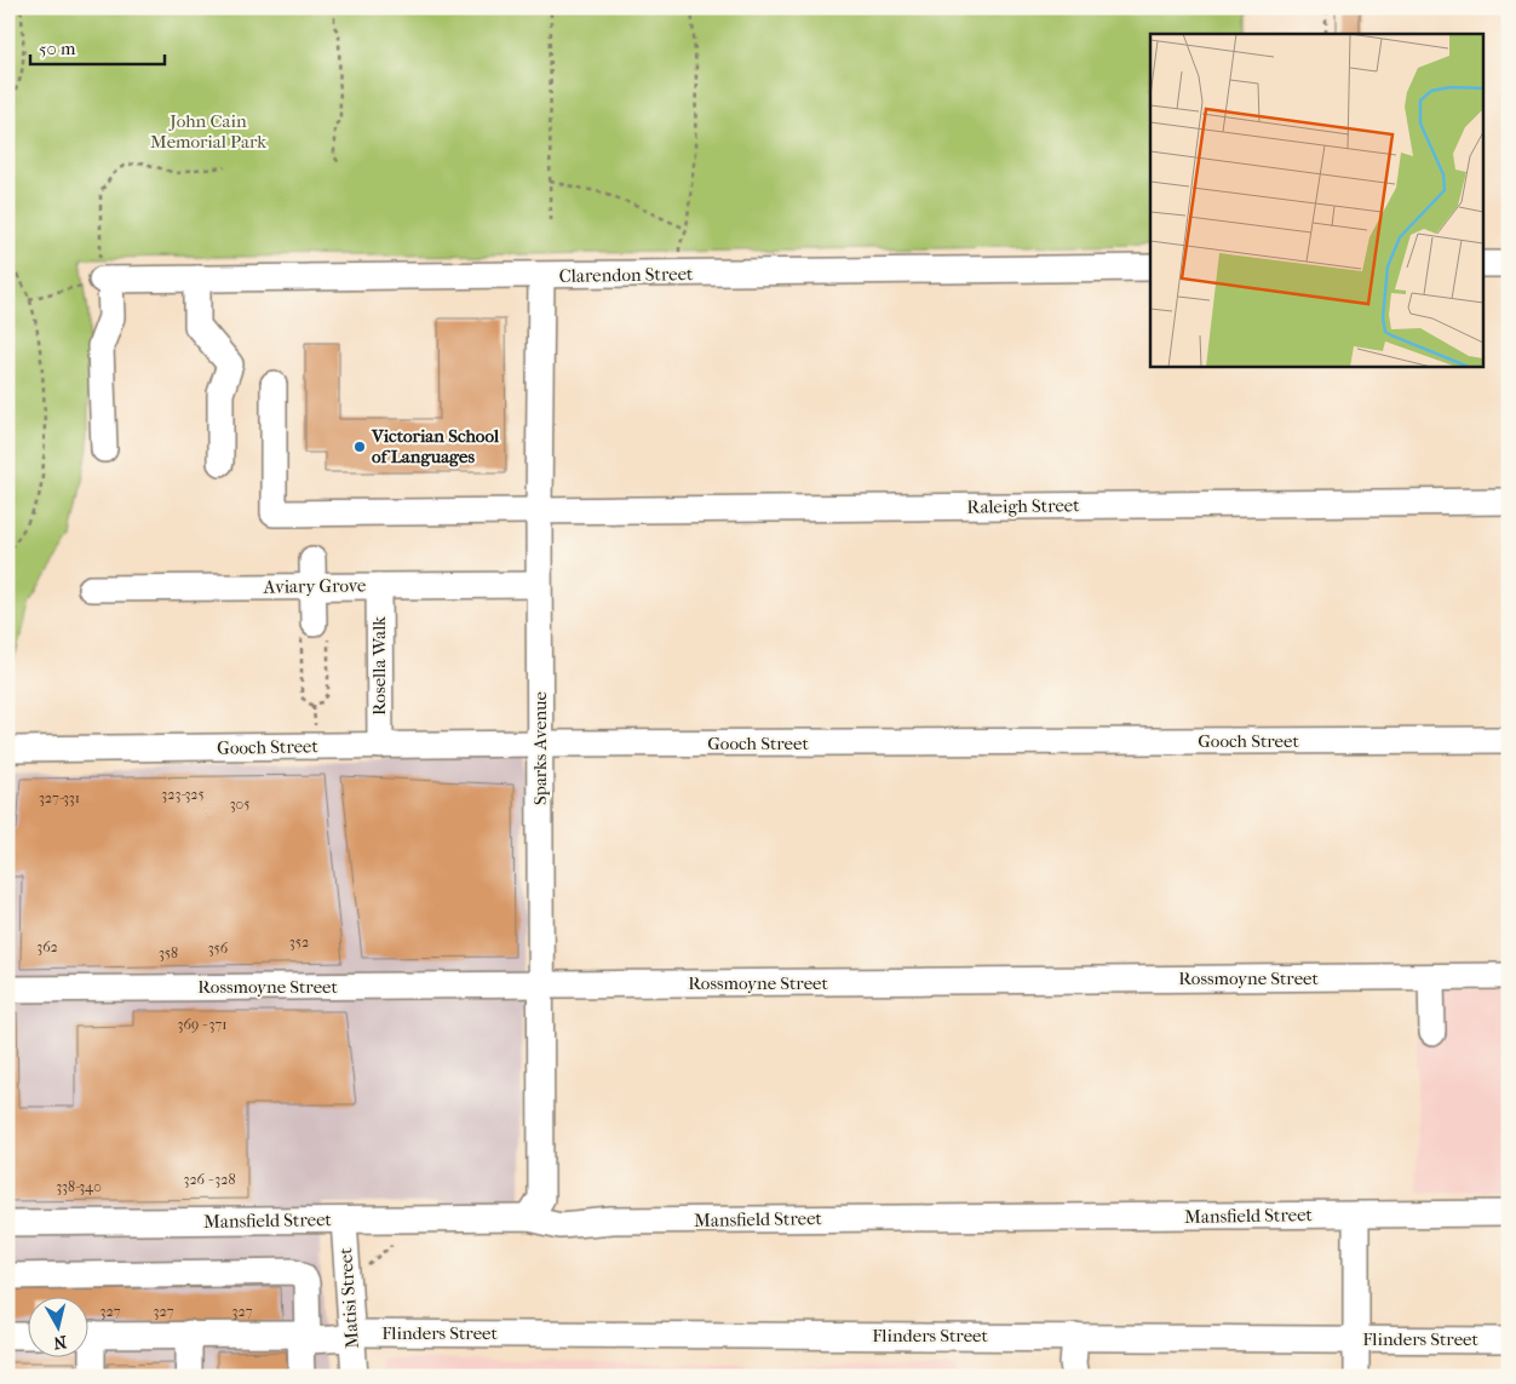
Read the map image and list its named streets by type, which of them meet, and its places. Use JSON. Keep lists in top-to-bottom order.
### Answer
{
  "streets": {
    "street": [
      "Clarendon Street",
      "Raleigh Street",
      "Aviary Grove",
      "Rosella Walk",
      "Gooch Street",
      "Sparks Avenue",
      "Rossmoyne Street",
      "Mansfield Street",
      "Matisi Street",
      "Flinders Street"
    ]
  },
  "crossings": [
    ["Clarendon Street", "Sparks Avenue"],
    ["Raleigh Street", "Sparks Avenue"],
    ["Aviary Grove", "Rosella Walk"],
    ["Aviary Grove", "Sparks Avenue"],
    ["Rosella Walk", "Gooch Street"],
    ["Gooch Street", "Sparks Avenue"],
    ["Sparks Avenue", "Rossmoyne Street"],
    ["Sparks Avenue", "Mansfield Street"],
    ["Mansfield Street", "Matisi Street"],
    ["Matisi Street", "Flinders Street"]
  ],
  "parks": ["John Cain Memorial Park"],
  "places": ["Victorian School of Languages"],
  "house_numbers": [
    "323-325",
    "327-331",
    "305",
    "352",
    "362",
    "356",
    "358",
    "369 - 371",
    "326 - 328",
    "338-340",
    "327",
    "327",
    "327"
  ],
  "scale_bar": "50 m",
  "north": "bottom"
}
